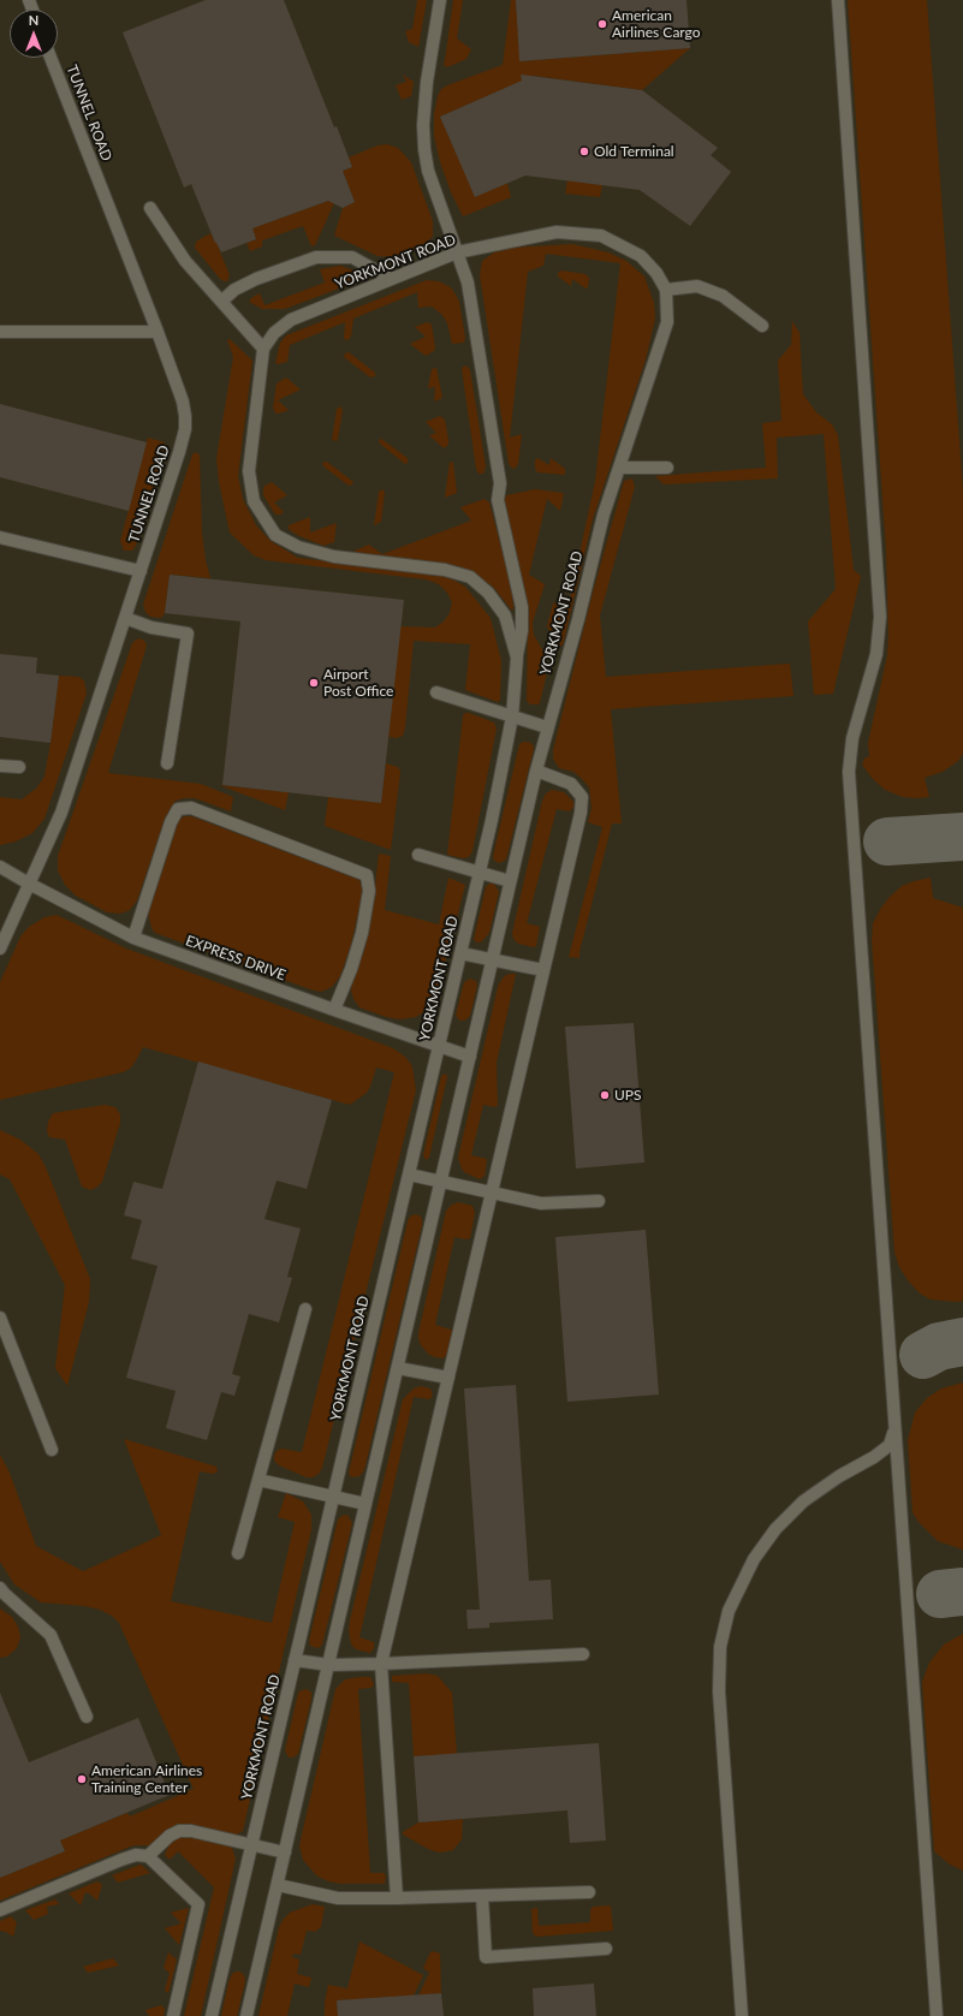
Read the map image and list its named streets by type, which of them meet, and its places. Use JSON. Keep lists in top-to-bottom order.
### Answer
{
  "streets": {
    "street": ["TUNNEL ROAD", "YORKMONT ROAD", "EXPRESS DRIVE"]
  },
  "crossings": [
    ["TUNNEL ROAD", "EXPRESS DRIVE"],
    ["YORKMONT ROAD", "EXPRESS DRIVE"]
  ],
  "places": [
    "American Airlines Cargo",
    "Old Terminal",
    "Airport Post Office",
    "UPS",
    "American Airlines Training Center"
  ],
  "north": "top"
}
